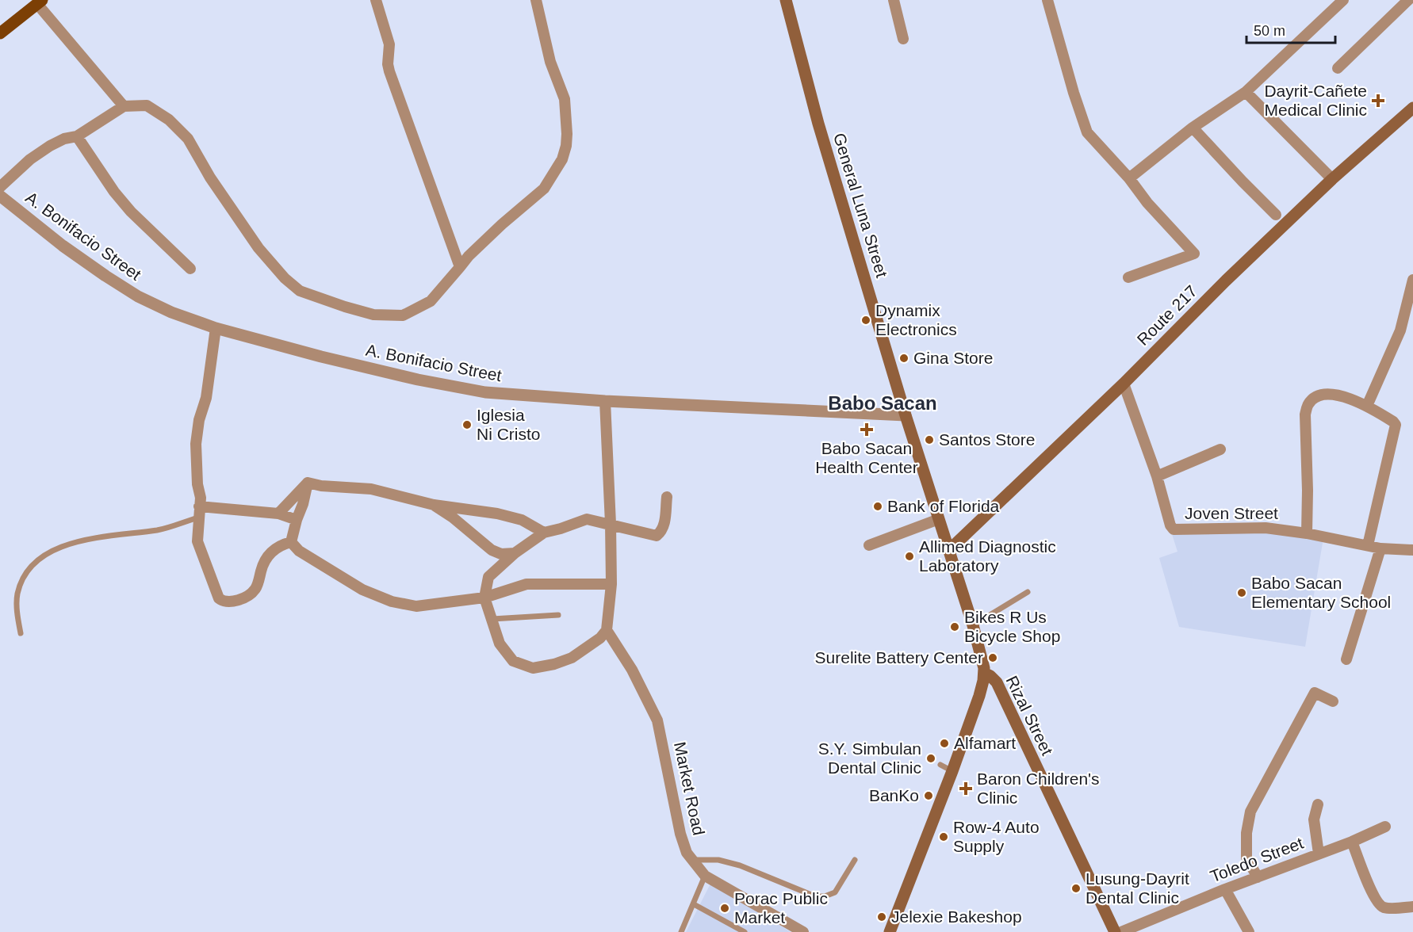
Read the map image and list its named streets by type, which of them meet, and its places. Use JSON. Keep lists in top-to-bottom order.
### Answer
{
  "streets": {
    "main road": ["General Luna Street", "Route 217", "Rizal Street"],
    "street": [
      "A. Bonifacio Street",
      "Joven Street",
      "Market Road",
      "Toledo Street"
    ]
  },
  "crossings": [
    ["General Luna Street", "A. Bonifacio Street"],
    ["General Luna Street", "Route 217"],
    ["General Luna Street", "Rizal Street"],
    ["Route 217", "Joven Street"]
  ],
  "districts": ["Babo Sacan"],
  "places": {
    "health": ["Dayrit-Cañete Medical Clinic", "Babo Sacan Health Center", "Baron Children's Clinic"],
    "other": [
      "Dynamix Electronics",
      "Gina Store",
      "Iglesia Ni Cristo",
      "Santos Store",
      "Bank of Florida",
      "Allimed Diagnostic Laboratory",
      "Babo Sacan Elementary School",
      "Bikes R Us Bicycle Shop",
      "Surelite Battery Center",
      "Alfamart",
      "S.Y. Simbulan Dental Clinic",
      "BanKo",
      "Row-4 Auto Supply",
      "Lusung-Dayrit Dental Clinic",
      "Porac Public Market",
      "Jelexie Bakeshop"
    ]
  },
  "scale_bar": "50 m"
}
